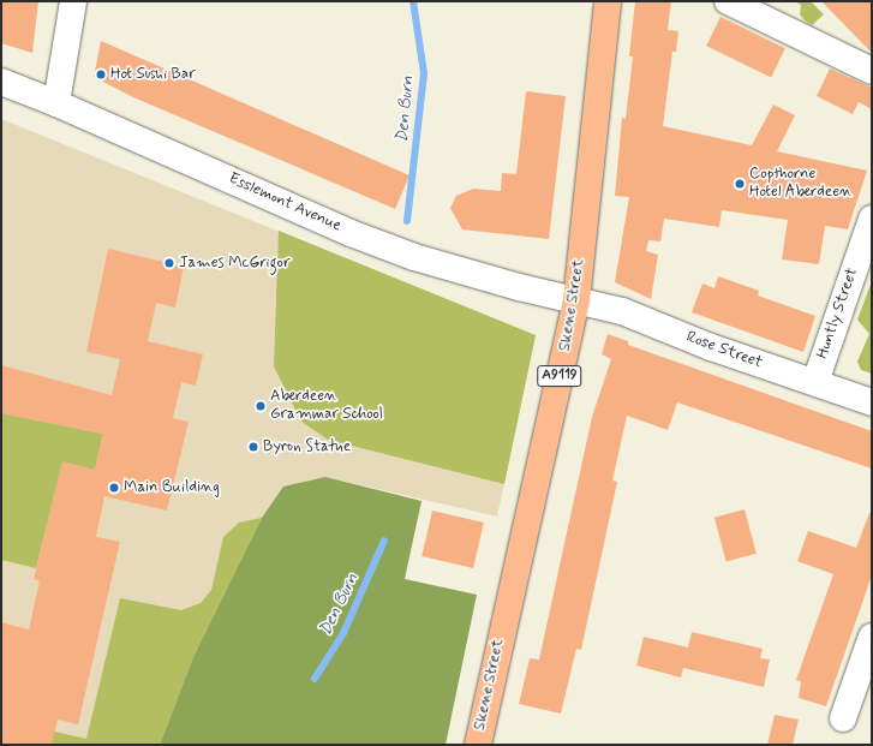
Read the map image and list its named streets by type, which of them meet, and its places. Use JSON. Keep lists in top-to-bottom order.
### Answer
{
  "streets": {
    "main road": ["Skene Street", "A9119"],
    "street": ["Esslemont Avenue", "Huntly Street", "Rose Street"]
  },
  "crossings": [
    ["Esslemont Avenue", "Skene Street"],
    ["Esslemont Avenue", "Rose Street"],
    ["Skene Street", "Rose Street"],
    ["Huntly Street", "Rose Street"]
  ],
  "water": ["Den Burn"],
  "places": [
    "Hot Sushi Bar",
    "Copthorne Hotel Aberdeen",
    "James McGrigor",
    "Aberdeen Grammar School",
    "Byron Statue",
    "Main Building"
  ]
}
